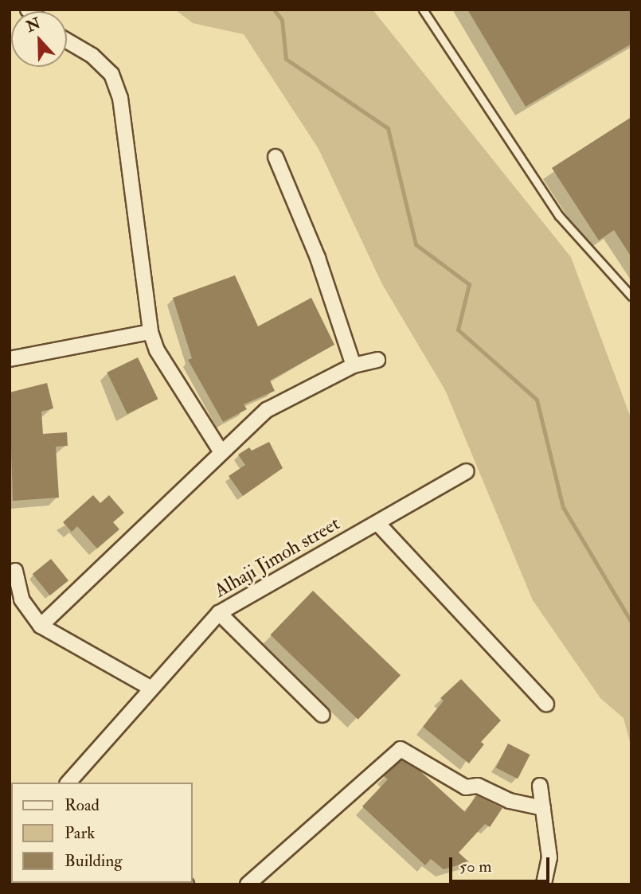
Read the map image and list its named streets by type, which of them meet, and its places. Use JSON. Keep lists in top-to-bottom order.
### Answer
{
  "streets": {
    "street": ["Alhaji Jimoh street"]
  },
  "legend": ["Road", "Park", "Building"],
  "scale_bar": "50 m",
  "north": "top"
}
